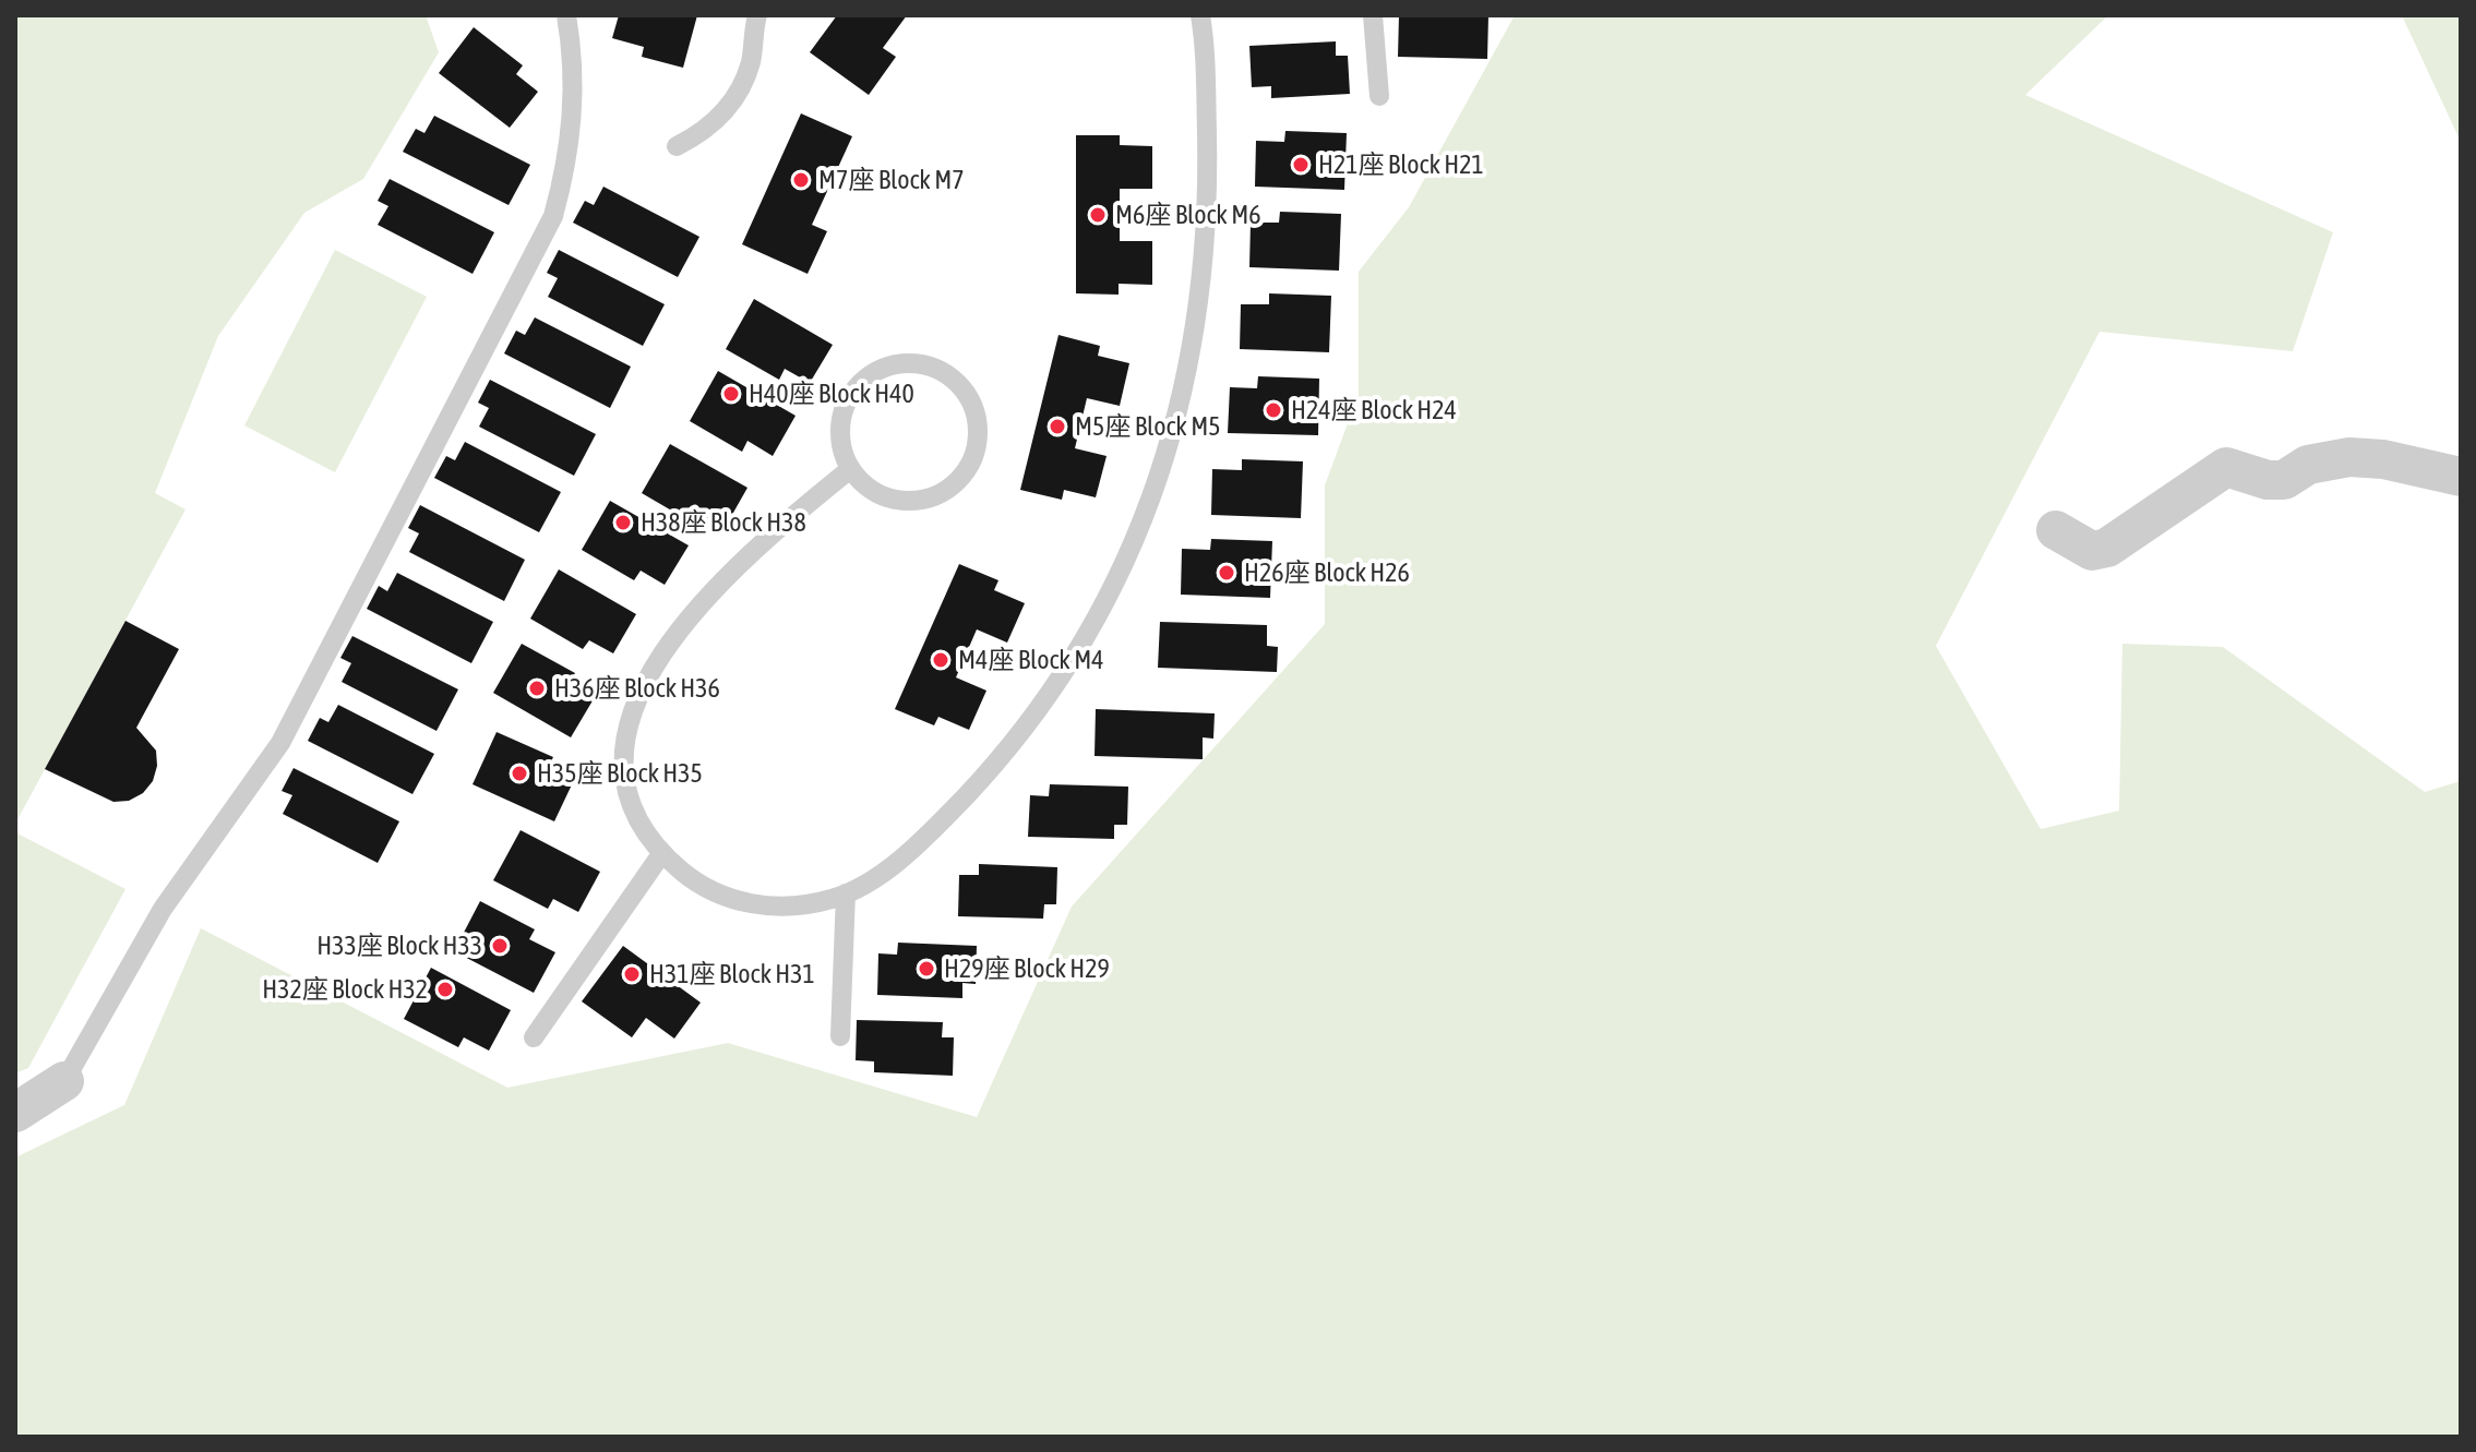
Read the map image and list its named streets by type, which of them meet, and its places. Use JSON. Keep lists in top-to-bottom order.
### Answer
{
  "places": [
    "H21座 Block H21",
    "M7座 Block M7",
    "M6座 Block M6",
    "H40座 Block H40",
    "H24座 Block H24",
    "M5座 Block M5",
    "H38座 Block H38",
    "H26座 Block H26",
    "M4座 Block M4",
    "H36座 Block H36",
    "H35座 Block H35",
    "H33座 Block H33",
    "H29座 Block H29",
    "H31座 Block H31",
    "H32座 Block H32"
  ]
}
